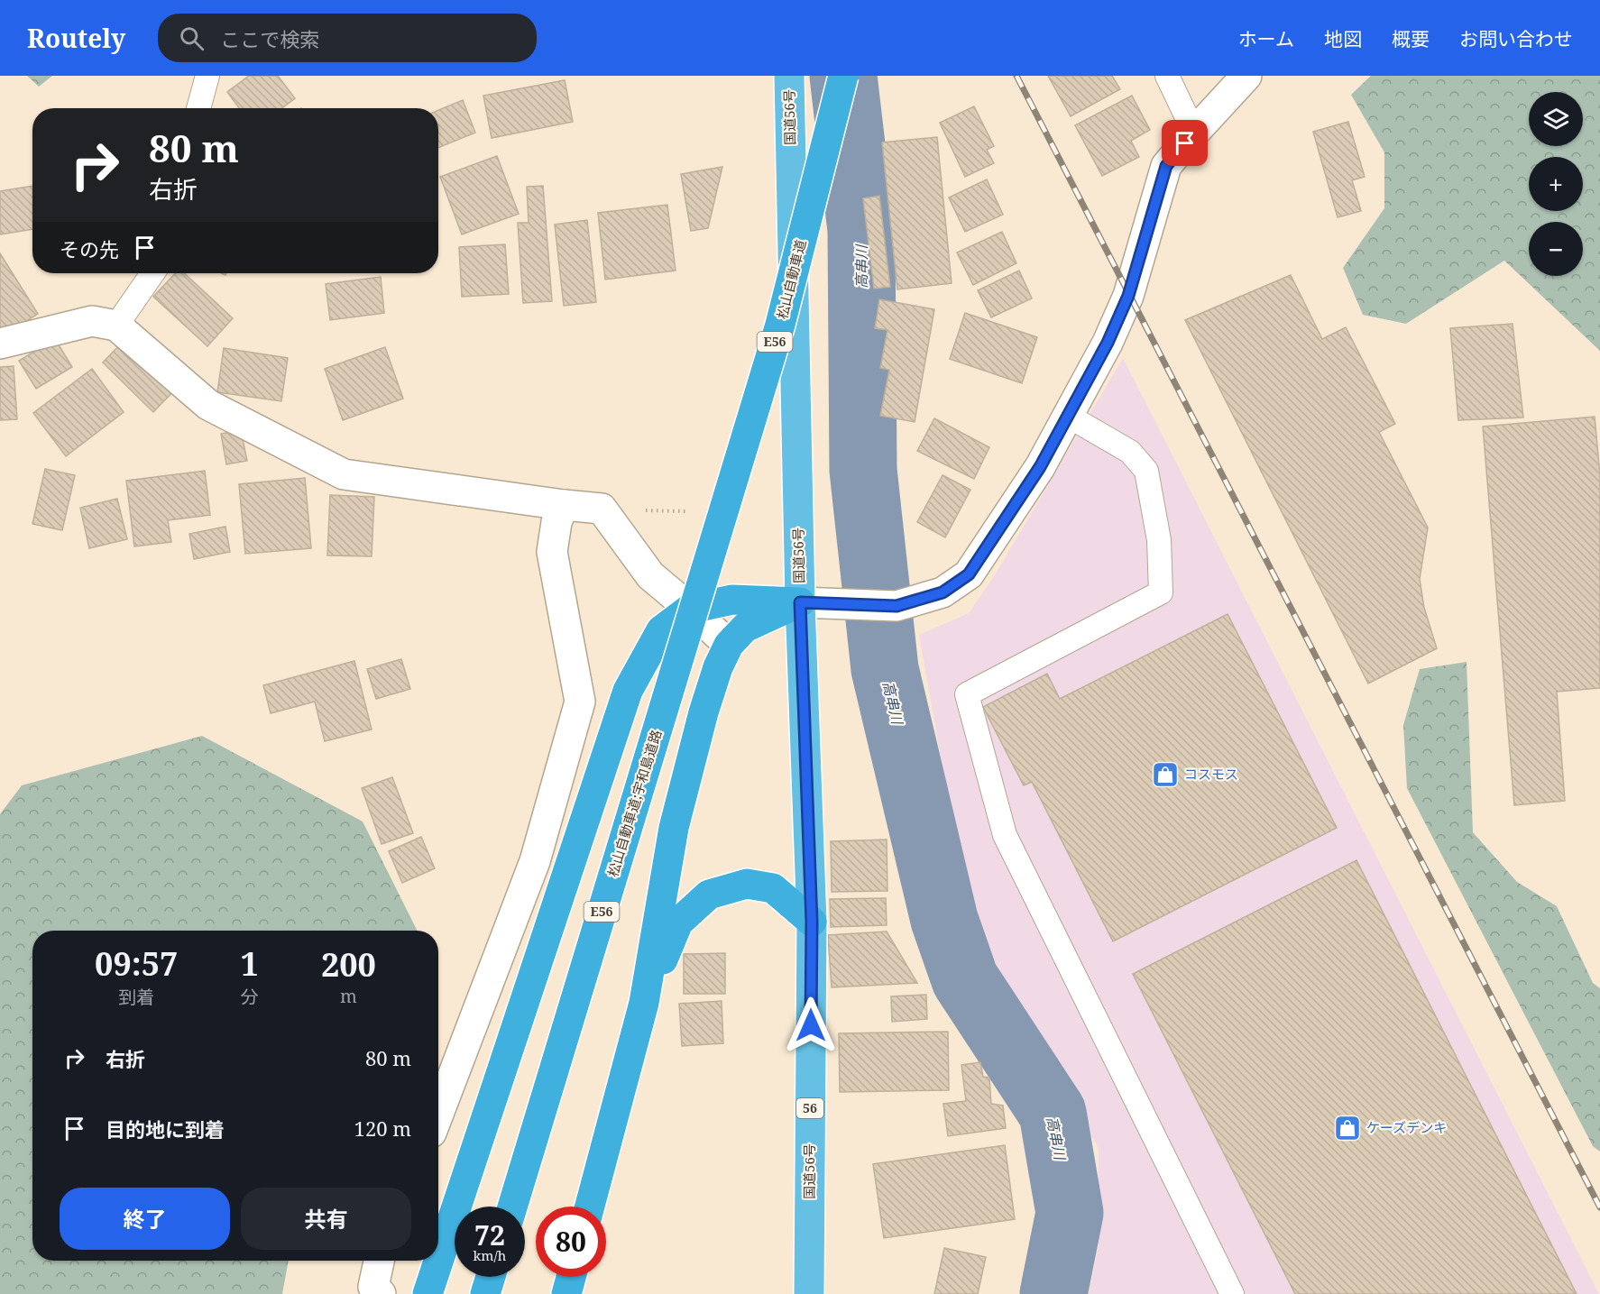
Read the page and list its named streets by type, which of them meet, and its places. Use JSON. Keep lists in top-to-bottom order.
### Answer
{
  "streets": {
    "highway": [
      "国道56号",
      "松山自動車道",
      "E56",
      "松山自動車道;宇和島道路",
      "56"
    ]
  },
  "crossings": [
    ["松山自動車道", "松山自動車道;宇和島道路"]
  ],
  "water": ["高串川"],
  "places": {
    "shop": ["コスモス", "ケーズデンキ"]
  },
  "page": {
    "header": "Routely",
    "search": "ここで検索",
    "nav": [
      "ホーム",
      "地図",
      "概要",
      "お問い合わせ"
    ],
    "map_buttons": ["+", "−"],
    "turn": ["80 m", "右折"],
    "then": "その先",
    "eta": [
      "09:57",
      "到着",
      "1",
      "分",
      "200",
      "m"
    ],
    "list": [
      {
        "name": "右折",
        "value": "80 m"
      },
      {
        "name": "目的地に到着",
        "value": "120 m"
      }
    ],
    "buttons": ["終了", "共有"],
    "speed": "72 km/h",
    "limit": "80"
  }
}
